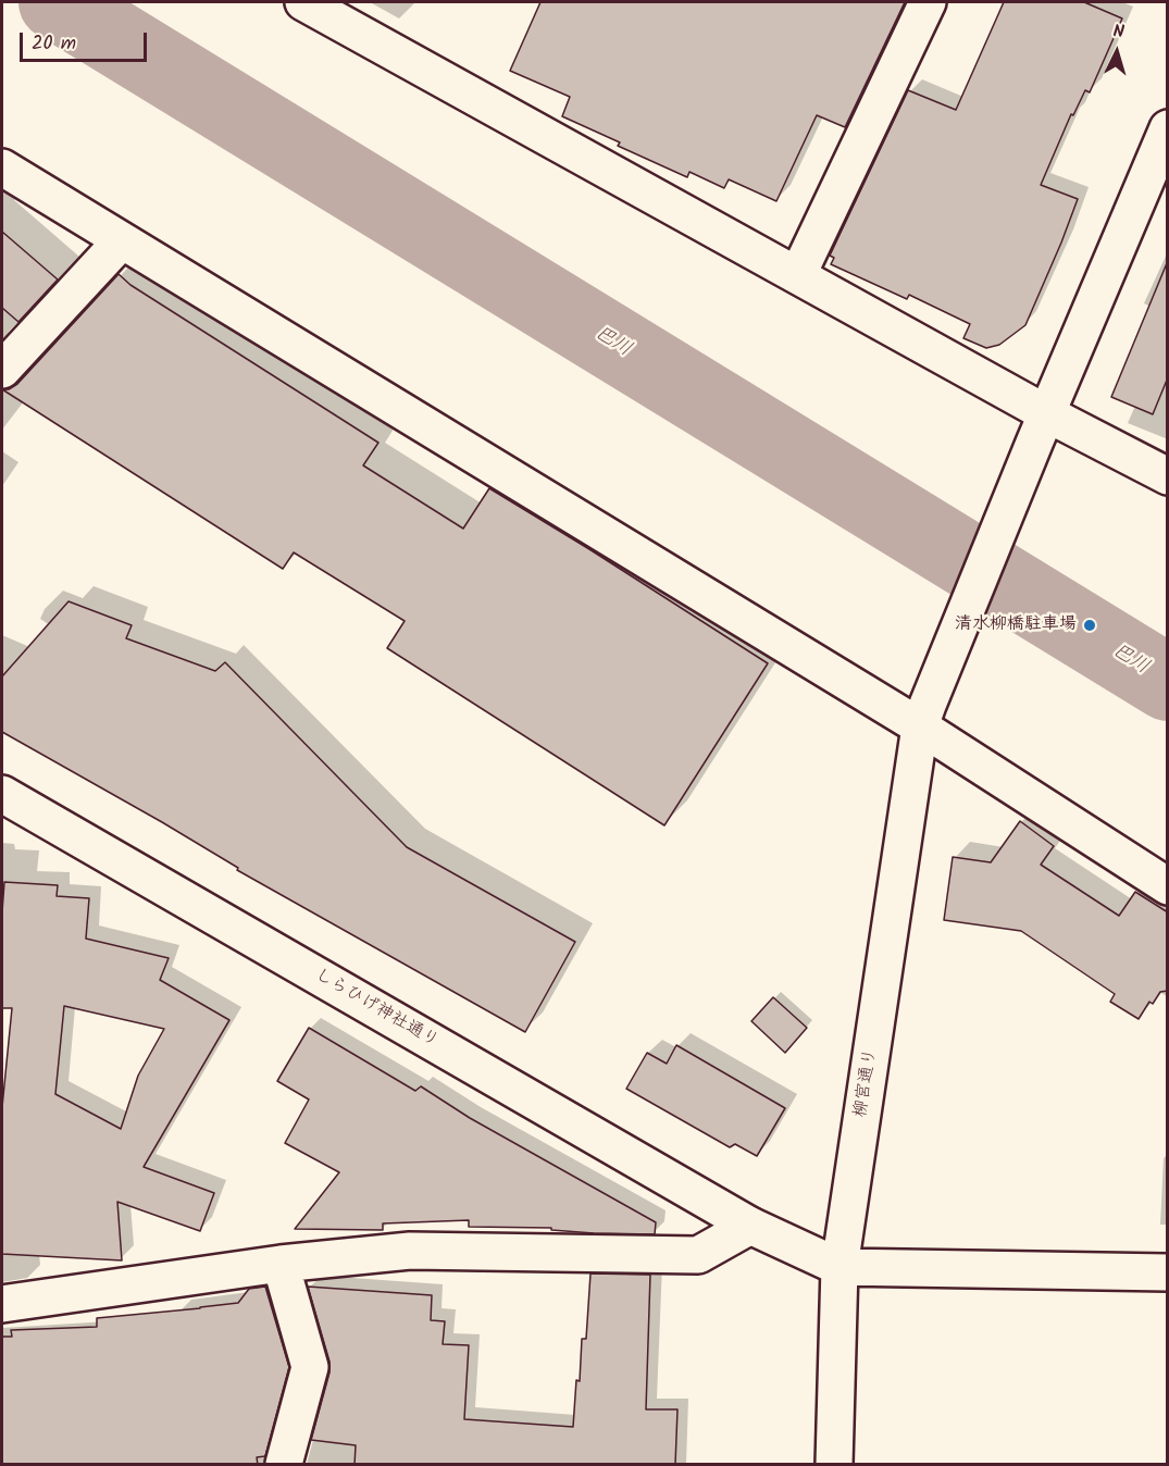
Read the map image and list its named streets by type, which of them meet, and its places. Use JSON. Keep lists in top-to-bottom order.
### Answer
{
  "streets": {
    "street": ["しらひげ神社通り", "柳宮通り"]
  },
  "crossings": [
    ["しらひげ神社通り", "柳宮通り"]
  ],
  "water": ["巴川"],
  "places": ["清水柳橋駐車場"],
  "scale_bar": "20 m",
  "north": "top"
}
